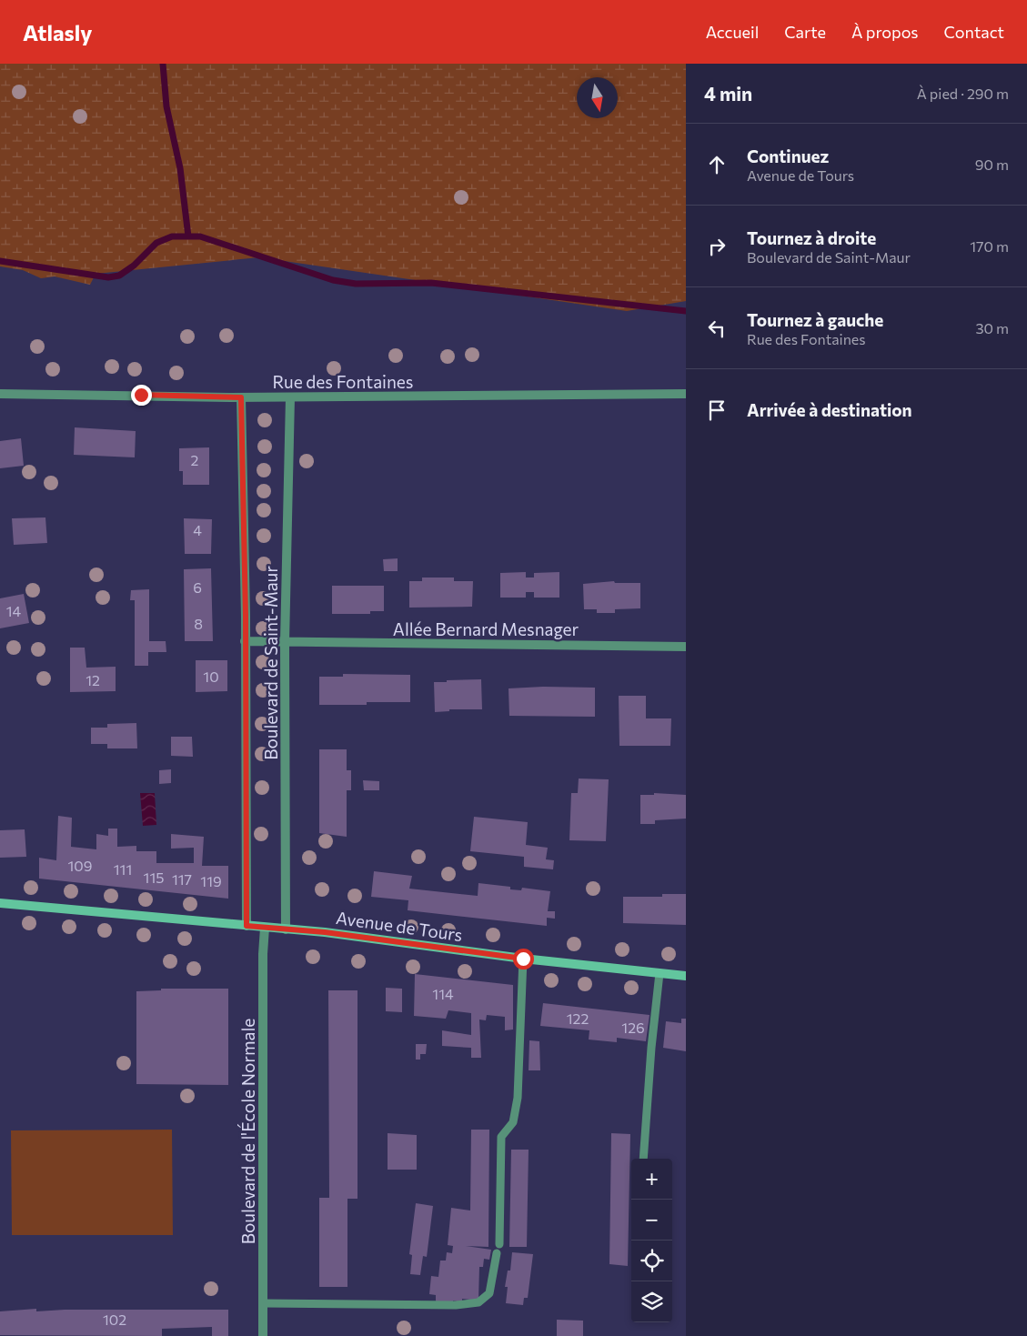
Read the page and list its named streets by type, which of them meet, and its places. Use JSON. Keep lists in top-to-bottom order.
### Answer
{
  "streets": {
    "main road": ["Avenue de Tours"],
    "street": [
      "Rue des Fontaines",
      "Allée Bernard Mesnager",
      "Boulevard de Saint-Maur",
      "Boulevard de l'École Normale"
    ]
  },
  "crossings": [
    ["Rue des Fontaines", "Boulevard de Saint-Maur"],
    ["Allée Bernard Mesnager", "Boulevard de Saint-Maur"],
    ["Boulevard de Saint-Maur", "Avenue de Tours"],
    ["Avenue de Tours", "Boulevard de l'École Normale"]
  ],
  "house_numbers": [
    "2",
    "4",
    "6",
    "14",
    "8",
    "10",
    "12",
    "109",
    "111",
    "115",
    "117",
    "119",
    "114",
    "122",
    "126",
    "102"
  ],
  "north": "bottom",
  "page": {
    "header": "Atlasly",
    "nav": [
      "Accueil",
      "Carte",
      "À propos",
      "Contact"
    ],
    "heading": ["4 min", "À pied · 290 m"],
    "list": [
      ["Continuez", "Avenue de Tours", "90 m"],
      ["Tournez à droite", "Boulevard de Saint-Maur", "170 m"],
      ["Tournez à gauche", "Rue des Fontaines", "30 m"],
      "Arrivée à destination"
    ],
    "map_buttons": ["+", "−"]
  }
}
